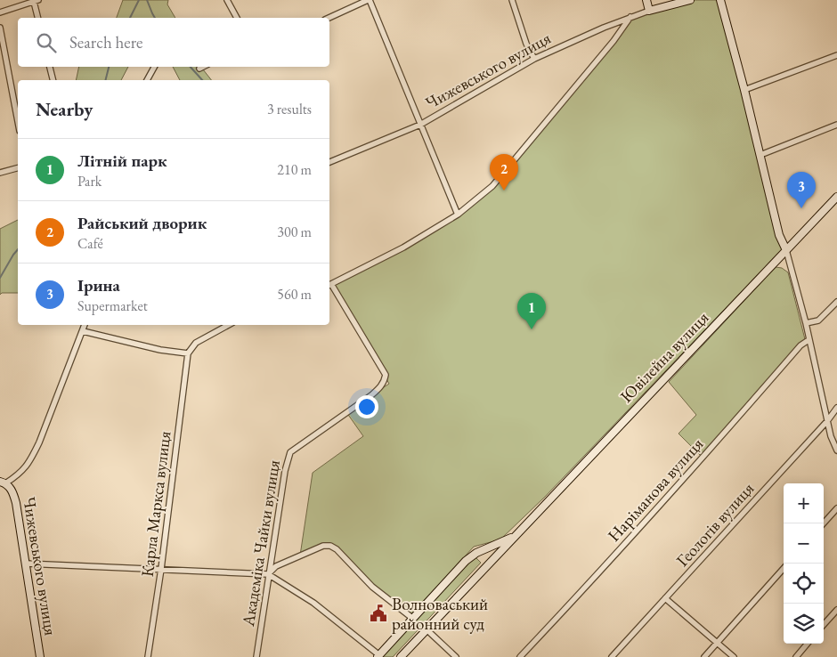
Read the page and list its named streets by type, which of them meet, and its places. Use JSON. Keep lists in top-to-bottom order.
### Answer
{
  "streets": {
    "street": [
      "Чижевського вулиця",
      "Ювілейна вулиця",
      "Наріманова вулиця",
      "Карла Маркса вулиця",
      "Геологів вулиця",
      "Академіка Чайки вулиця"
    ]
  },
  "places": {
    "public building": ["Волноваський районний суд"]
  },
  "page": {
    "search": "Search here",
    "heading": ["Nearby", "3 results"],
    "list": [
      {
        "mark": "1",
        "name": "Літній парк",
        "note": "Park",
        "value": "210 m"
      },
      {
        "mark": "2",
        "name": "Райський дворик",
        "note": "Café",
        "value": "300 m"
      },
      {
        "mark": "3",
        "name": "Ірина",
        "note": "Supermarket",
        "value": "560 m"
      }
    ],
    "pins": ["2", "3", "1"],
    "map_buttons": ["+", "−"]
  }
}
